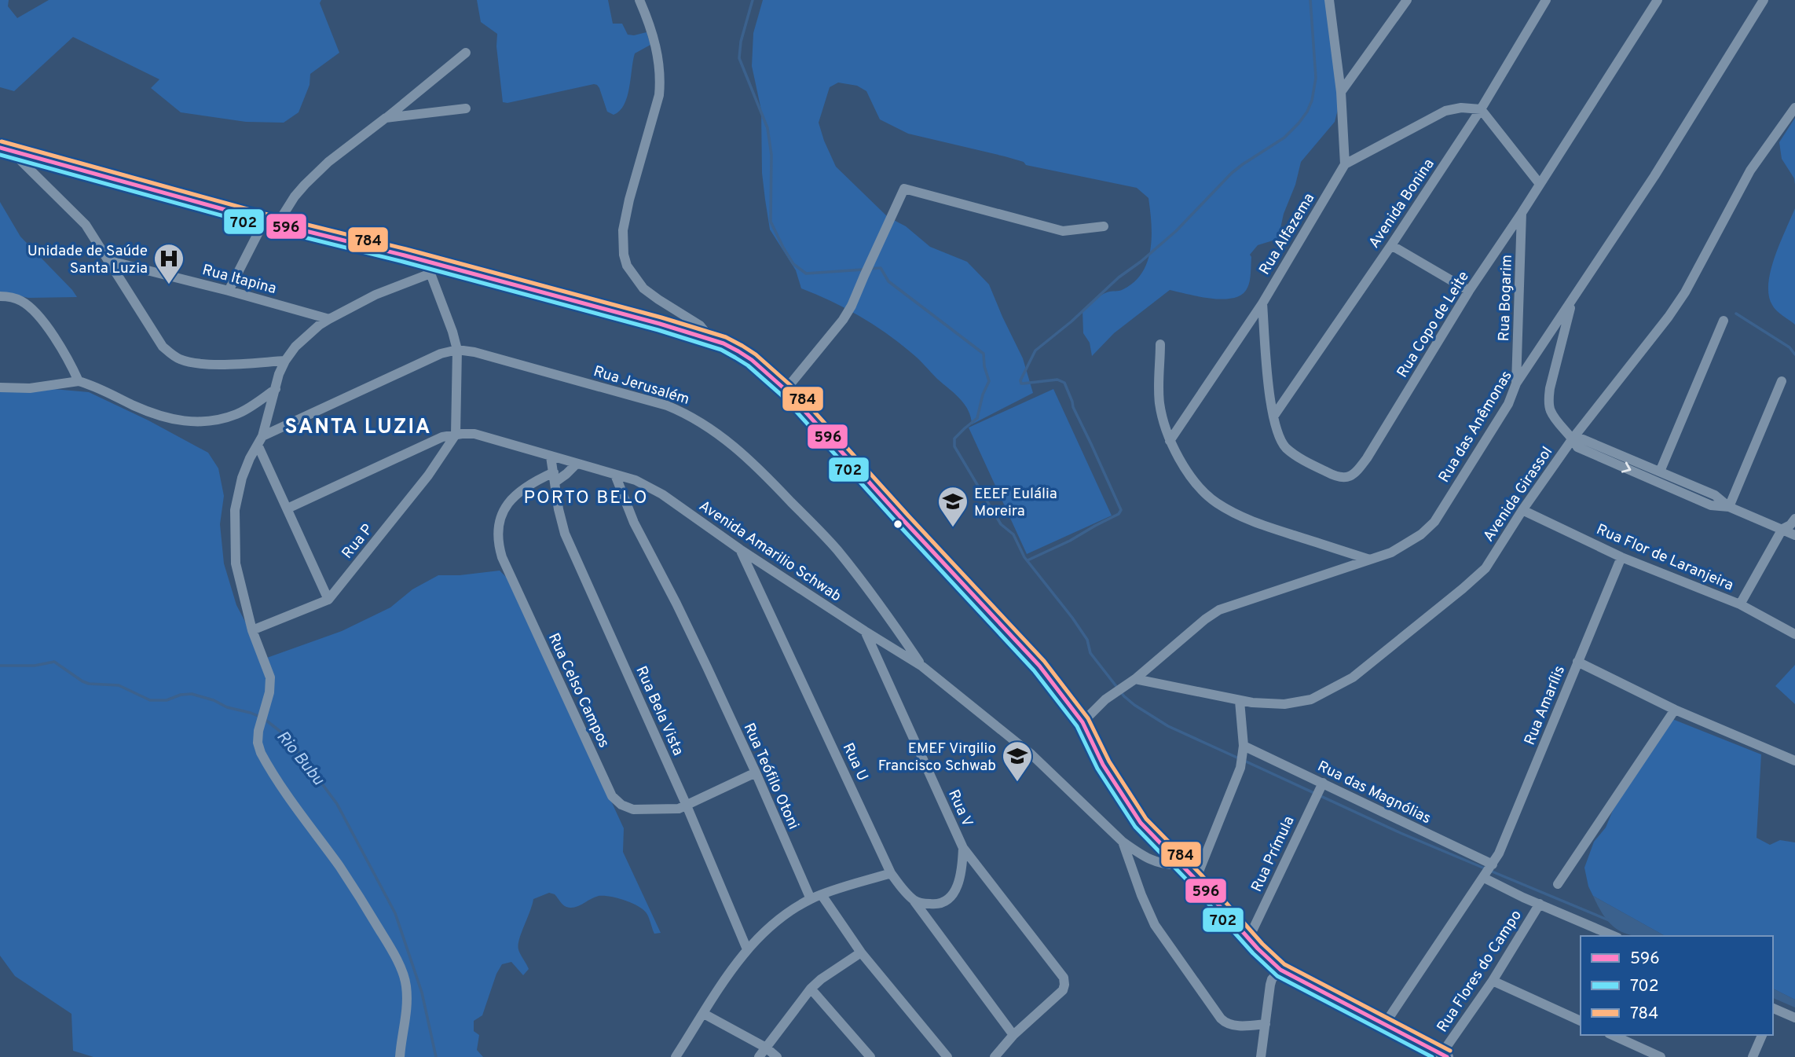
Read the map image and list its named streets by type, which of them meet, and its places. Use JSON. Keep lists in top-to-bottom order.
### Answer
{
  "streets": {
    "street": [
      "Avenida Bonina",
      "Rua Alfazema",
      "Rua Itapina",
      "Rua Bogarim",
      "Rua Copo de Leite",
      "Rua Jerusalém",
      "Rua das Anêmonas",
      "Avenida Girassol",
      "Rua P",
      "Avenida Amarilio Schwab",
      "Rua Flor de Laranjeira",
      "Rua Celso Campos",
      "Rua Amarílis",
      "Rua Bela Vista",
      "Rua U",
      "Rua Teófilo Otoni",
      "Rua das Magnólias",
      "Rua V",
      "Rua Prímula",
      "Rua Flores do Campo"
    ]
  },
  "crossings": [
    ["Avenida Bonina", "Rua Copo de Leite"],
    ["Rua Alfazema", "Rua Copo de Leite"],
    ["Rua Bogarim", "Rua Copo de Leite"],
    ["Rua Bogarim", "Rua das Anêmonas"],
    ["Rua Jerusalém", "Avenida Amarilio Schwab"],
    ["Rua das Anêmonas", "Avenida Girassol"],
    ["Avenida Girassol", "Rua Flor de Laranjeira"],
    ["Rua P", "Avenida Amarilio Schwab"],
    ["Avenida Amarilio Schwab", "Rua Bela Vista"],
    ["Avenida Amarilio Schwab", "Rua U"],
    ["Avenida Amarilio Schwab", "Rua Teófilo Otoni"],
    ["Avenida Amarilio Schwab", "Rua V"],
    ["Rua Flor de Laranjeira", "Rua Amarílis"],
    ["Rua Celso Campos", "Rua Bela Vista"],
    ["Rua Celso Campos", "Rua Teófilo Otoni"],
    ["Rua Amarílis", "Rua das Magnólias"],
    ["Rua U", "Rua V"],
    ["Rua das Magnólias", "Rua Prímula"],
    ["Rua das Magnólias", "Rua Flores do Campo"]
  ],
  "districts": ["SANTA LUZIA", "PORTO BELO"],
  "water": ["Rio Bubu"],
  "places": {
    "hospital": ["Unidade de Saúde Santa Luzia"],
    "school or university": ["EEEF Eulália Moreira", "EMEF Virgilio Francisco Schwab"]
  },
  "lines": ["transit line 784", "transit line 596", "transit line 702"],
  "legend": ["596", "702", "784"]
}
